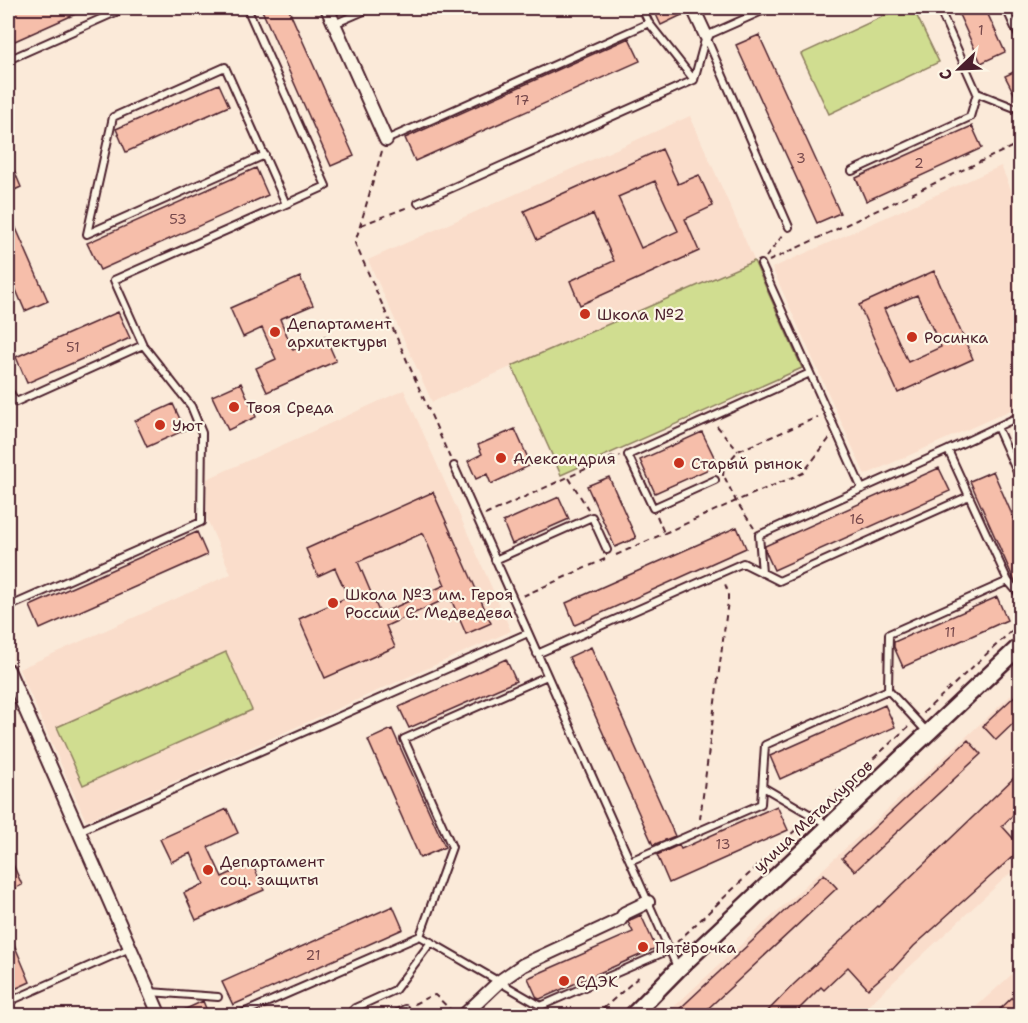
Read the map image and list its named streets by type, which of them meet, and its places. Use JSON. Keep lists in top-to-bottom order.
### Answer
{
  "streets": {
    "street": ["улица Металлургов"]
  },
  "places": [
    "Школа №2",
    "Департамент архитектуры",
    "Росинка",
    "Твоя Среда",
    "Уют",
    "Александрия",
    "Старый рынок",
    "Школа №3 им. Героя России С. Медведева",
    "Департамент соц. защиты",
    "Пятёрочка",
    "СДЭК"
  ],
  "house_numbers": [
    "1",
    "17",
    "3",
    "2",
    "53",
    "51",
    "16",
    "11",
    "13",
    "21"
  ],
  "north": "bottom left"
}
